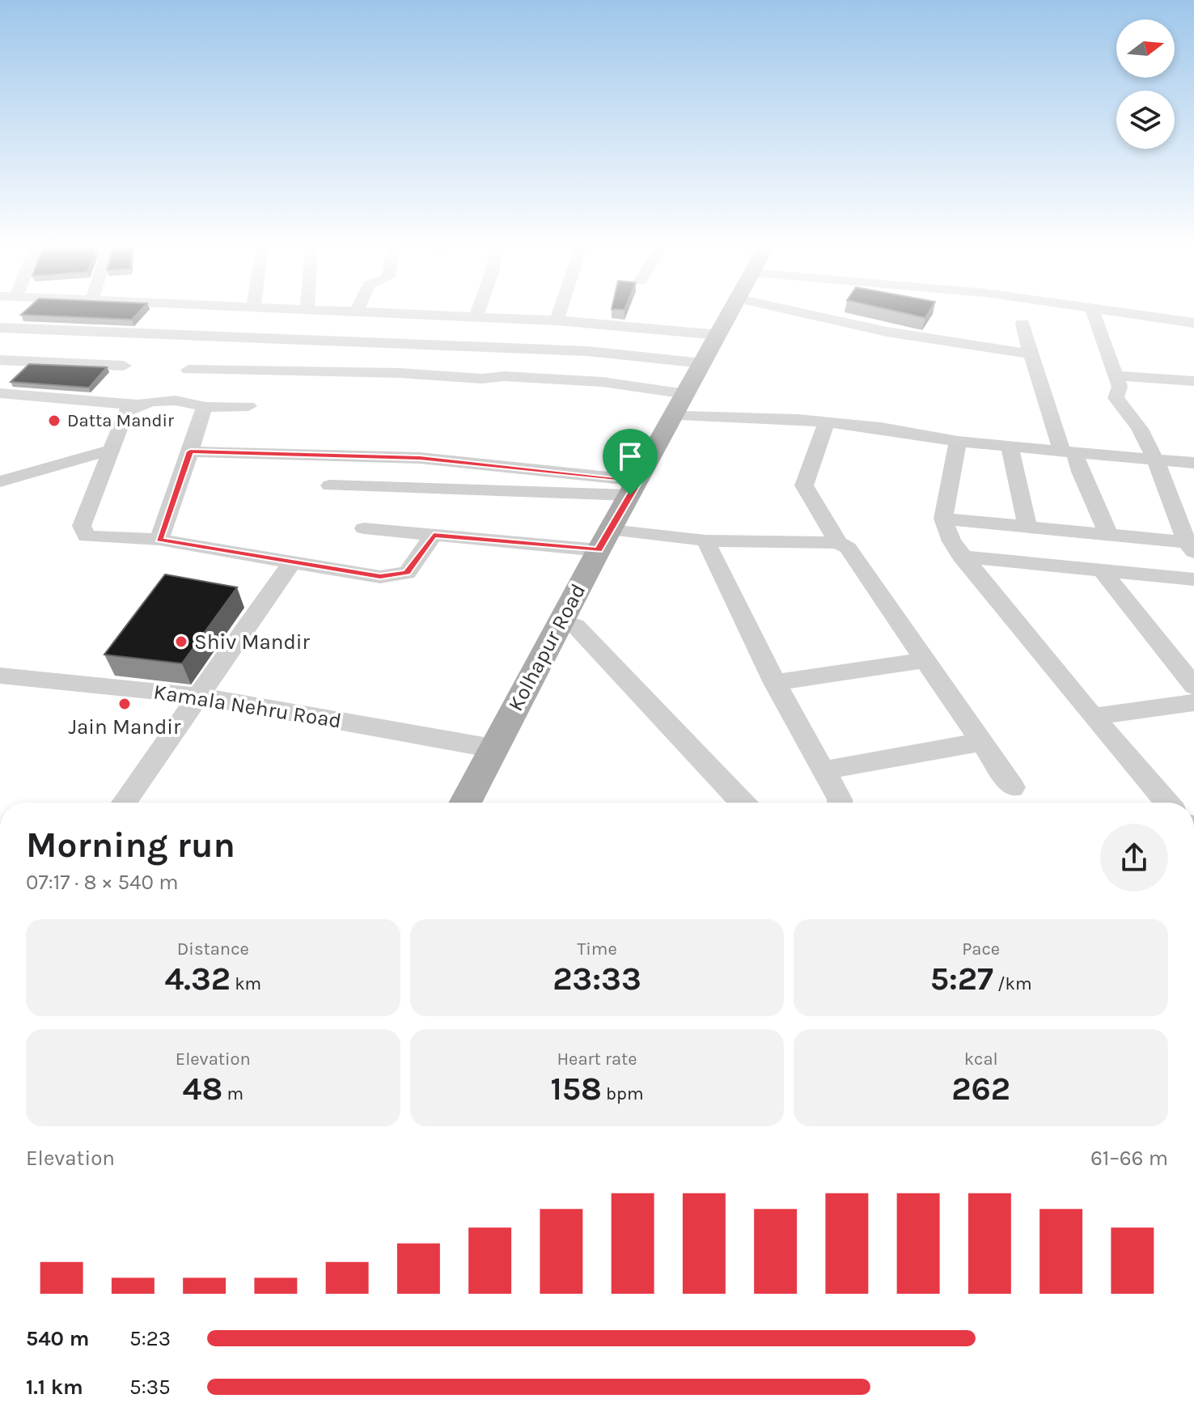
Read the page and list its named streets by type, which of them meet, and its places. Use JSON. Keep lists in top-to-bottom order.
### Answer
{
  "streets": {
    "main road": ["Kolhapur Road"],
    "street": ["Kamala Nehru Road"]
  },
  "crossings": [
    ["Kolhapur Road", "Kamala Nehru Road"]
  ],
  "places": ["Datta Mandir", "Shiv Mandir", "Jain Mandir"],
  "north": "right",
  "page": {
    "heading": ["Morning run", "07:17 · 8 × 540 m"],
    "stats": [
      ["Distance", "4.32 km"],
      ["Time", "23:33"],
      ["Pace", "5:27 /km"],
      ["Elevation", "48 m"],
      ["Heart rate", "158 bpm"],
      ["kcal", "262"]
    ],
    "chart": ["Elevation", "61–66 m"],
    "list": [
      {
        "name": "540 m",
        "note": "5:23"
      },
      {
        "name": "1.1 km",
        "note": "5:35"
      }
    ]
  }
}
